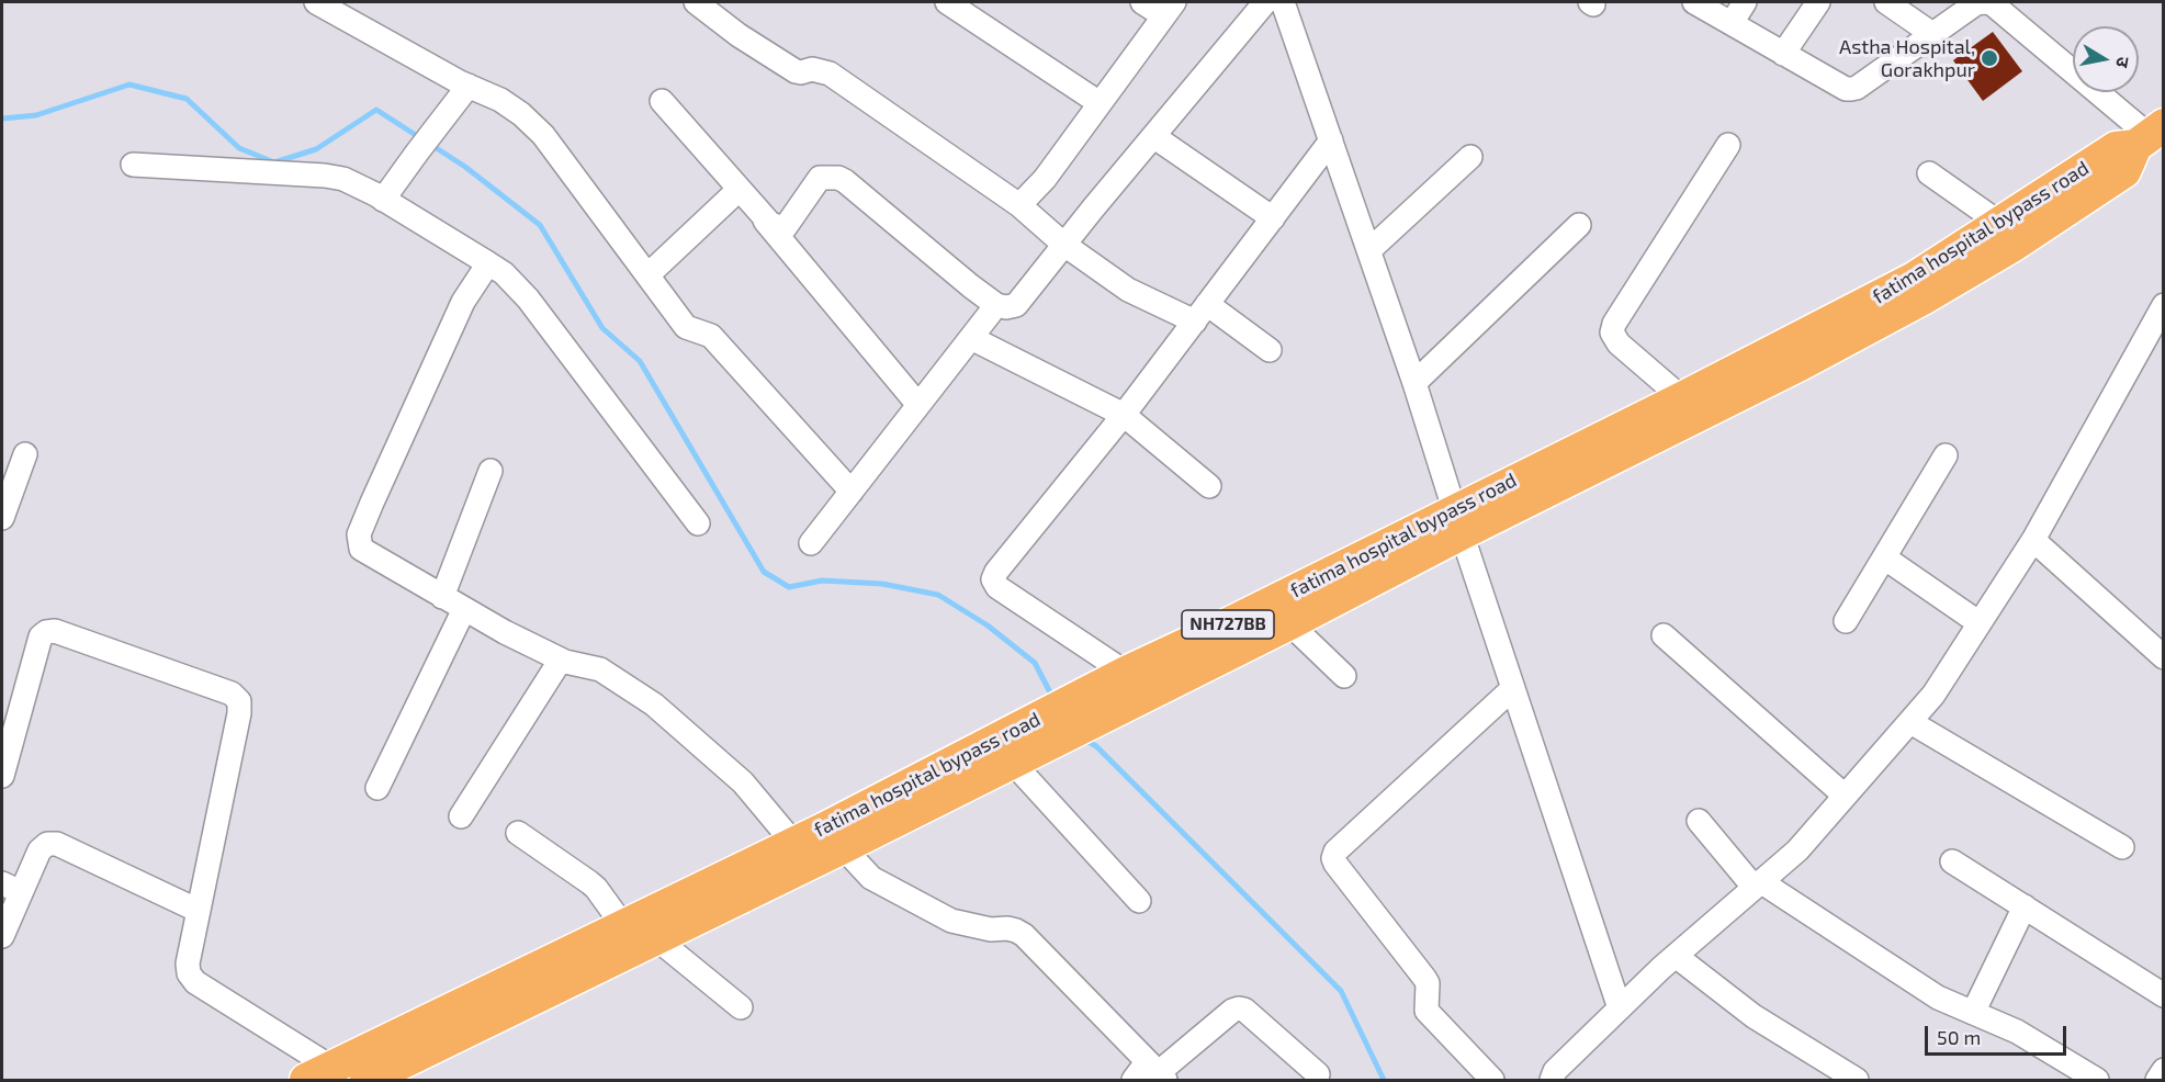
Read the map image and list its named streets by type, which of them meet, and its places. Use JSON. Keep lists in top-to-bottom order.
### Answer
{
  "streets": {
    "highway": ["fatima hospital bypass road", "NH727BB"]
  },
  "places": ["Astha Hospital, Gorakhpur"],
  "scale_bar": "50 m",
  "north": "right"
}
